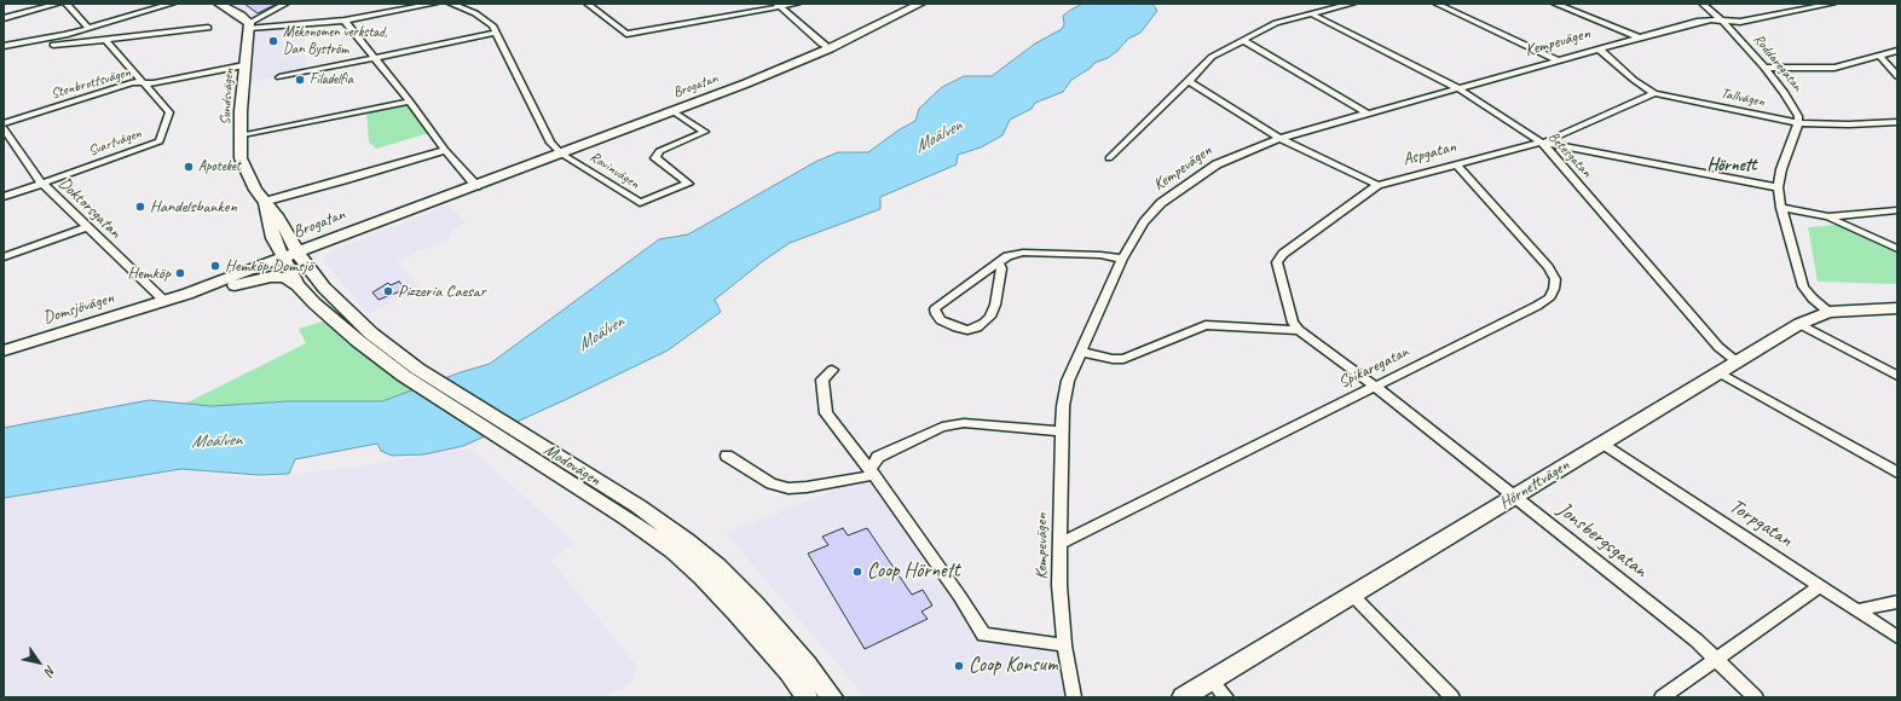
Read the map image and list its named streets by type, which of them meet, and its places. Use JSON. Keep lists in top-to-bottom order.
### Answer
{
  "streets": {
    "main road": [
      "Brogatan",
      "Sundsvägen",
      "Domsjövägen",
      "Modovägen",
      "Hörnettvägen"
    ],
    "street": [
      "Kempevägen",
      "Roddaregatan",
      "Stenbrottsvägen",
      "Tallvägen",
      "Svartvägen",
      "Aspgatan",
      "Betesgatan",
      "Ravinvägen",
      "Doktorsgatan",
      "Spikaregatan",
      "Torpgatan",
      "Jonsbergsgatan"
    ]
  },
  "crossings": [
    ["Kempevägen", "Roddaregatan"],
    ["Kempevägen", "Tallvägen"],
    ["Kempevägen", "Betesgatan"],
    ["Kempevägen", "Spikaregatan"],
    ["Roddaregatan", "Tallvägen"],
    ["Stenbrottsvägen", "Sundsvägen"],
    ["Stenbrottsvägen", "Svartvägen"],
    ["Brogatan", "Sundsvägen"],
    ["Brogatan", "Ravinvägen"],
    ["Brogatan", "Domsjövägen"],
    ["Brogatan", "Modovägen"],
    ["Sundsvägen", "Domsjövägen"],
    ["Sundsvägen", "Modovägen"],
    ["Svartvägen", "Doktorsgatan"],
    ["Aspgatan", "Betesgatan"],
    ["Aspgatan", "Spikaregatan"],
    ["Aspgatan", "Jonsbergsgatan"],
    ["Betesgatan", "Hörnettvägen"],
    ["Doktorsgatan", "Domsjövägen"],
    ["Domsjövägen", "Modovägen"],
    ["Spikaregatan", "Jonsbergsgatan"],
    ["Hörnettvägen", "Torpgatan"],
    ["Hörnettvägen", "Jonsbergsgatan"]
  ],
  "districts": ["Hörnett"],
  "water": ["Moälven"],
  "places": [
    "Mekonomen verkstad, Dan Byström",
    "Filadelfia",
    "Apoteket",
    "Handelsbanken",
    "Hemköp Domsjö",
    "Hemköp",
    "Pizzeria Caesar",
    "Coop Hörnett",
    "Coop Konsum"
  ],
  "north": "bottom right"
}
